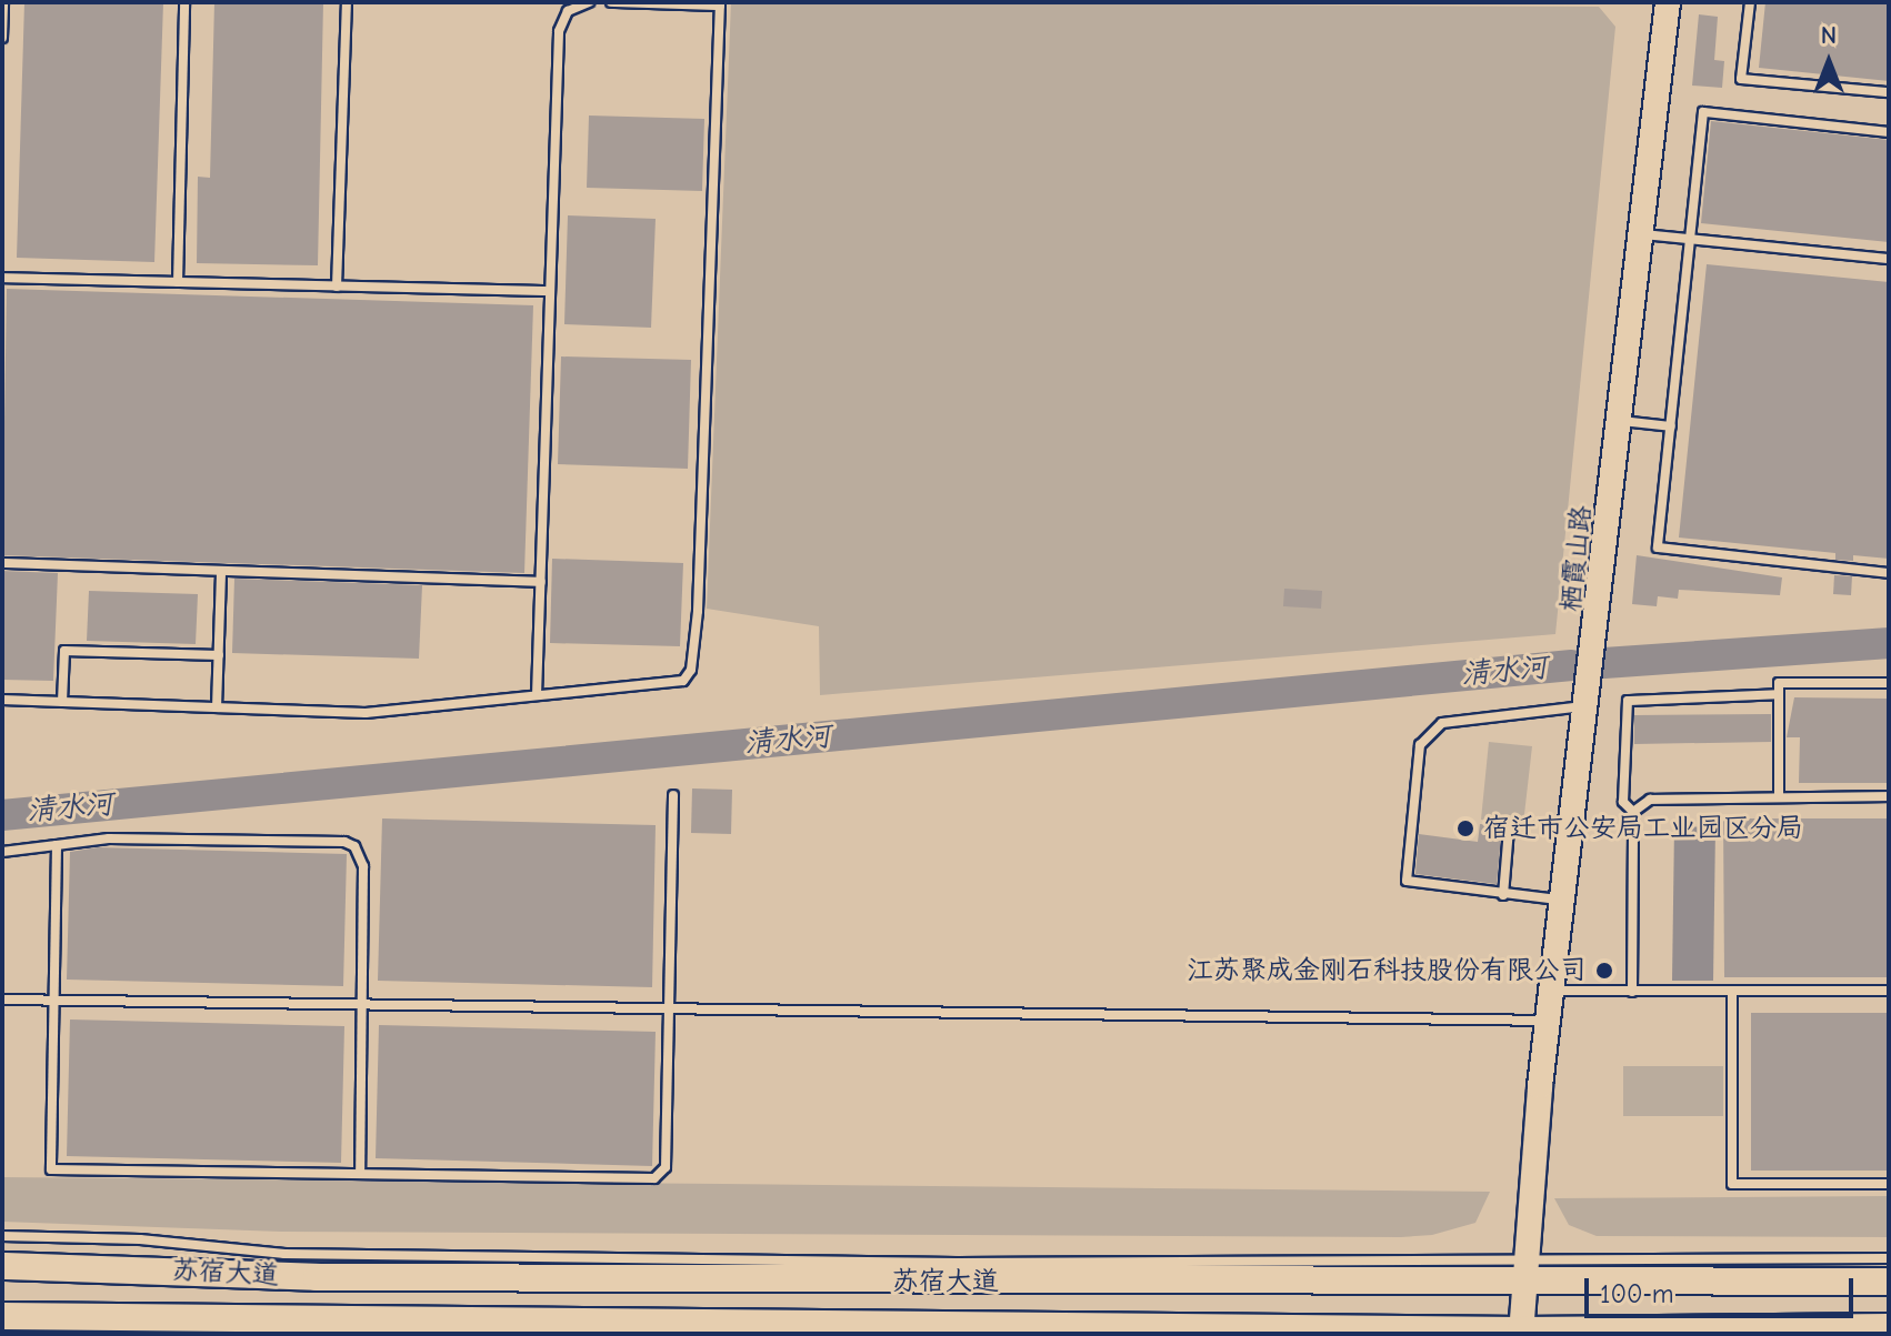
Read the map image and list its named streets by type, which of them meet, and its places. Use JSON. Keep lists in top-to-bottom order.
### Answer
{
  "streets": {
    "main road": ["苏宿大道"],
    "street": ["栖霞山路"]
  },
  "crossings": [
    ["栖霞山路", "苏宿大道"]
  ],
  "water": ["清水河"],
  "places": ["宿迁市公安局工业园区分局", "江苏聚成金刚石科技股份有限公司"],
  "scale_bar": "100 m",
  "north": "top"
}
